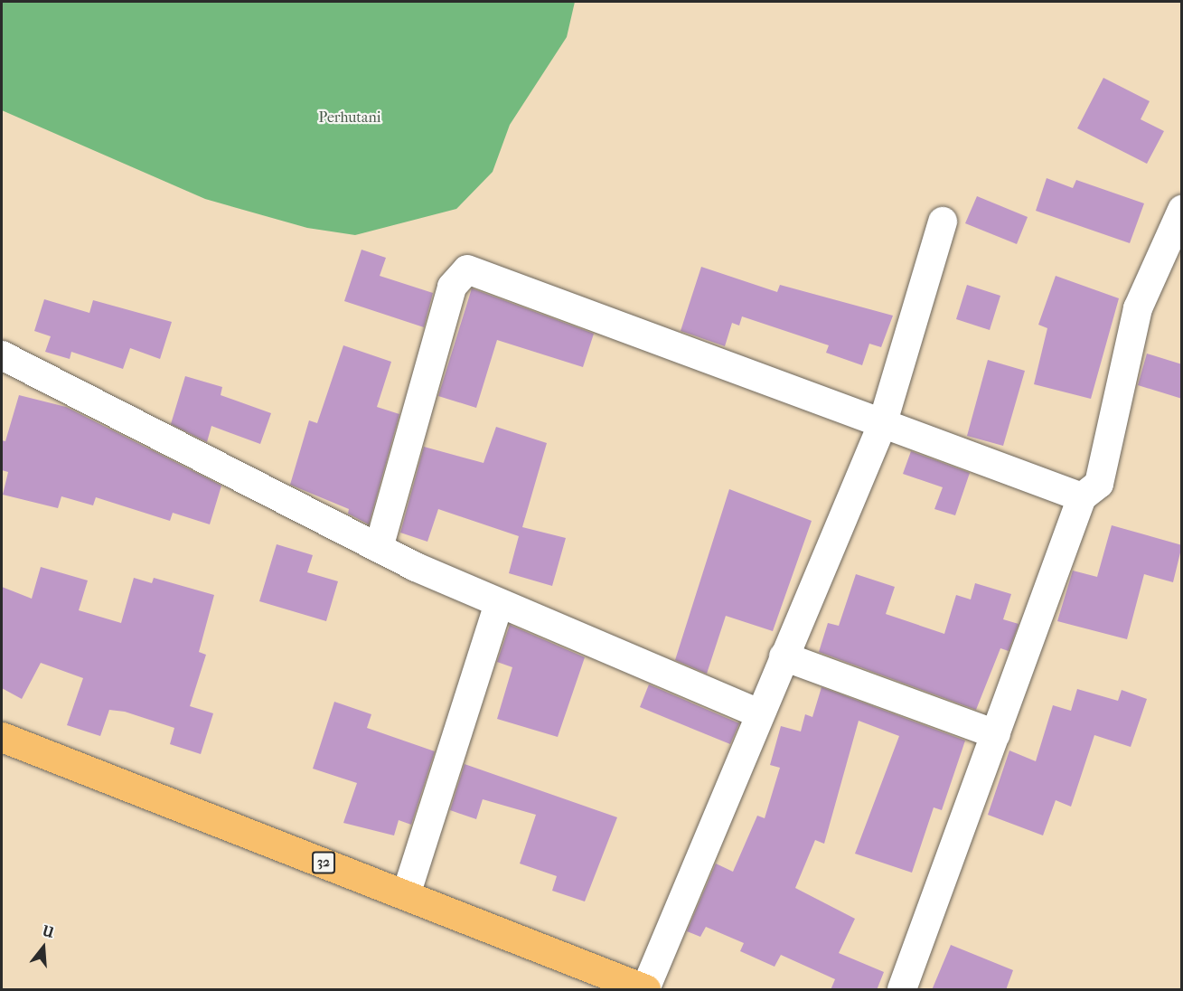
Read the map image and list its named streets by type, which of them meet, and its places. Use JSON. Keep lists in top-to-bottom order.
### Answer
{
  "streets": {
    "highway": ["32"]
  },
  "parks": ["Perhutani"],
  "north": "top"
}
